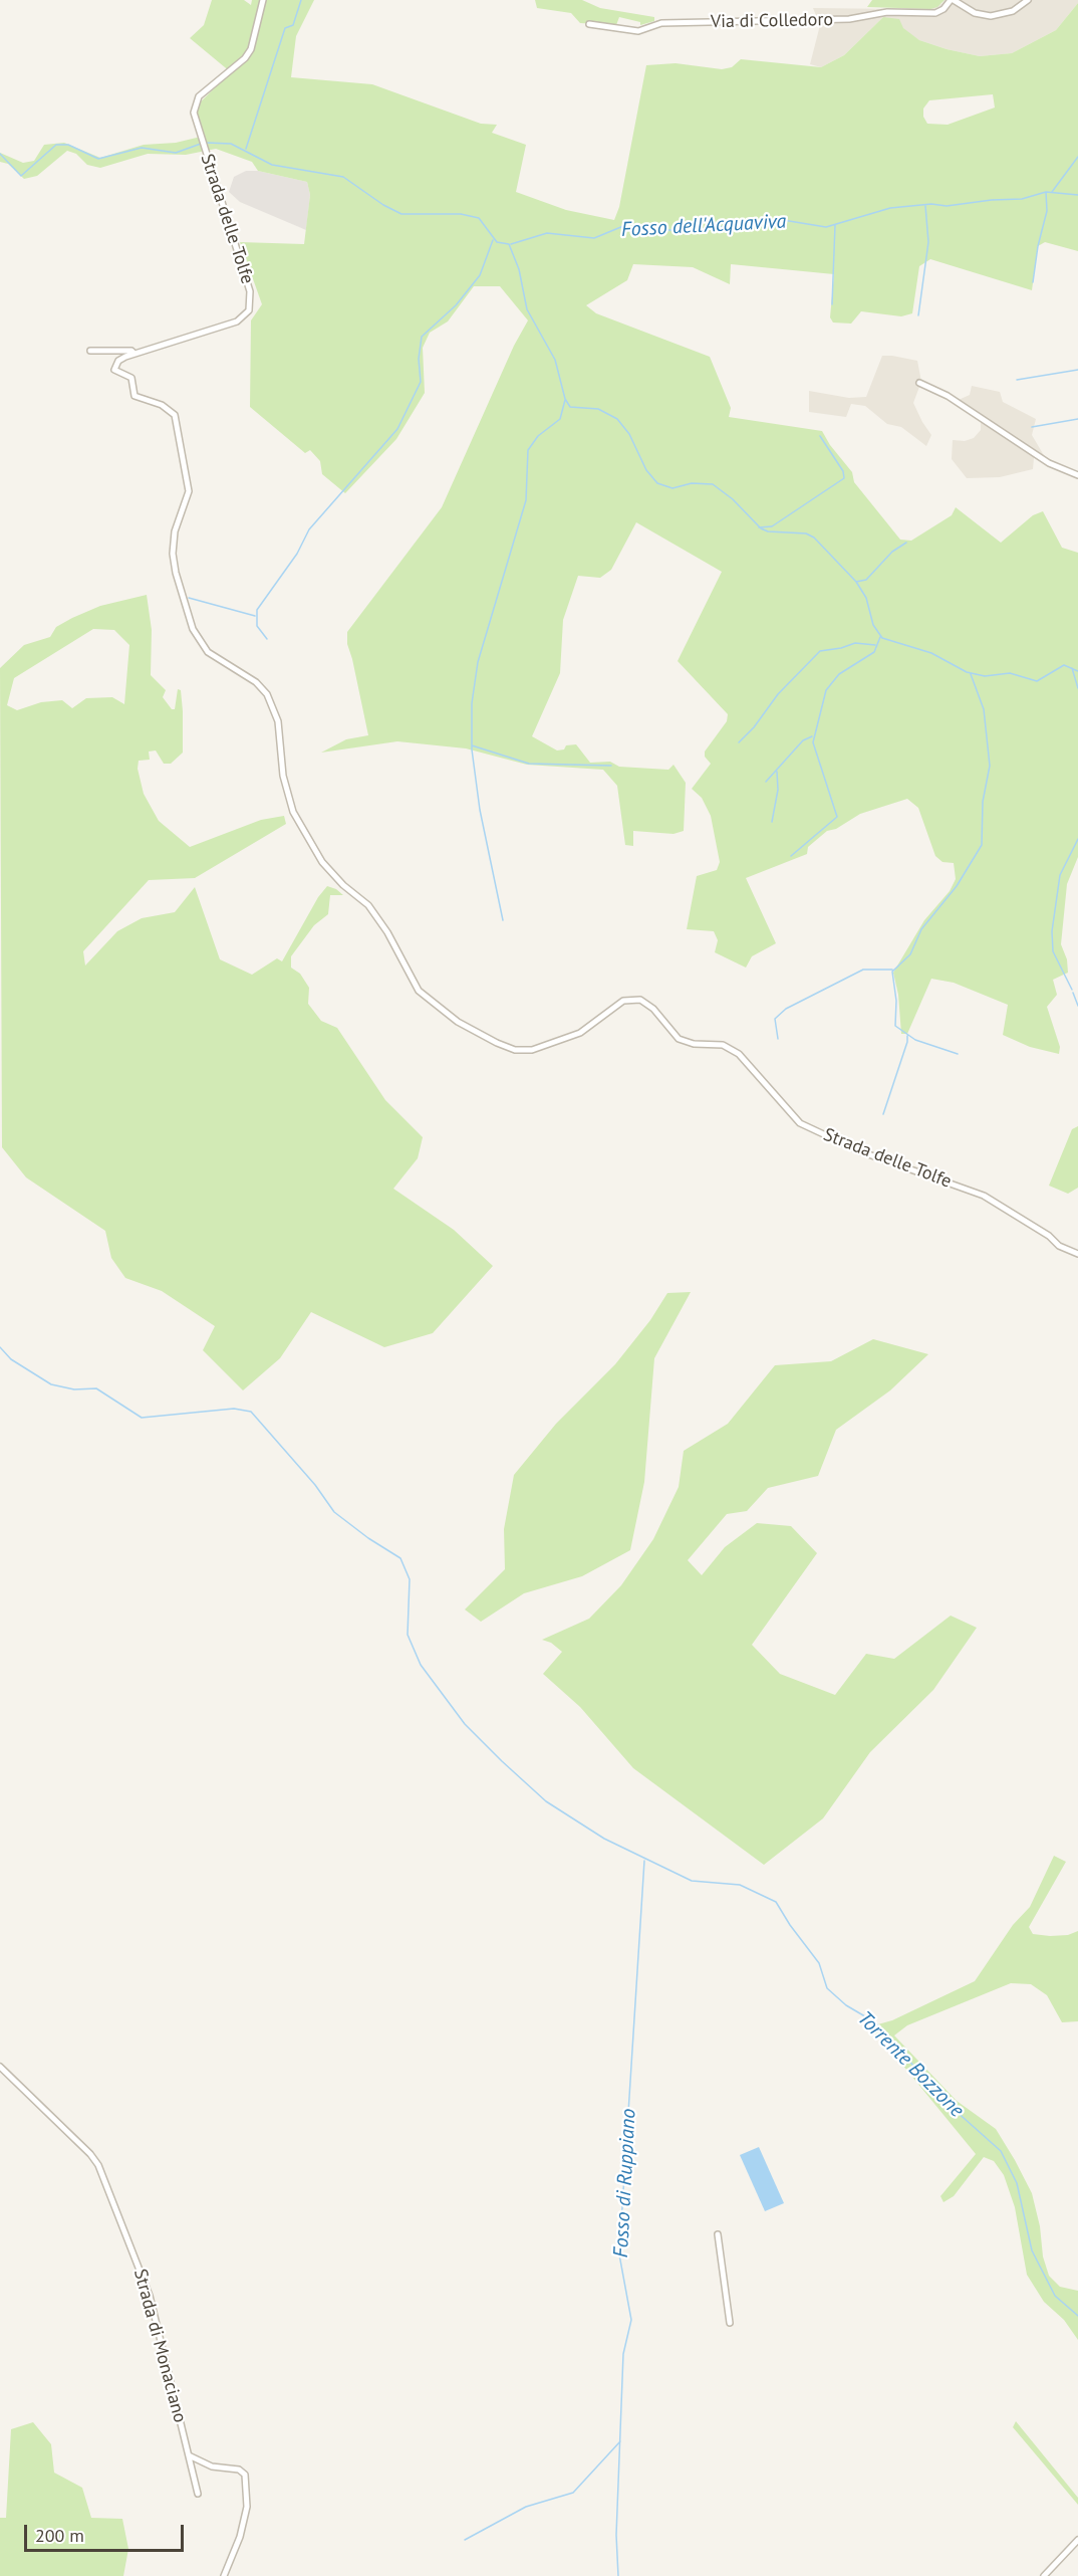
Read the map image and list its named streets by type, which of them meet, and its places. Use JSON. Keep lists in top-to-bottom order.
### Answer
{
  "streets": {
    "street": ["Via di Colledoro", "Strada delle Tolfe", "Strada di Monaciano"]
  },
  "water": ["Fosso dell'Acquaviva", "Torrente Bozzone", "Fosso di Ruppiano"],
  "scale_bar": "200 m"
}
